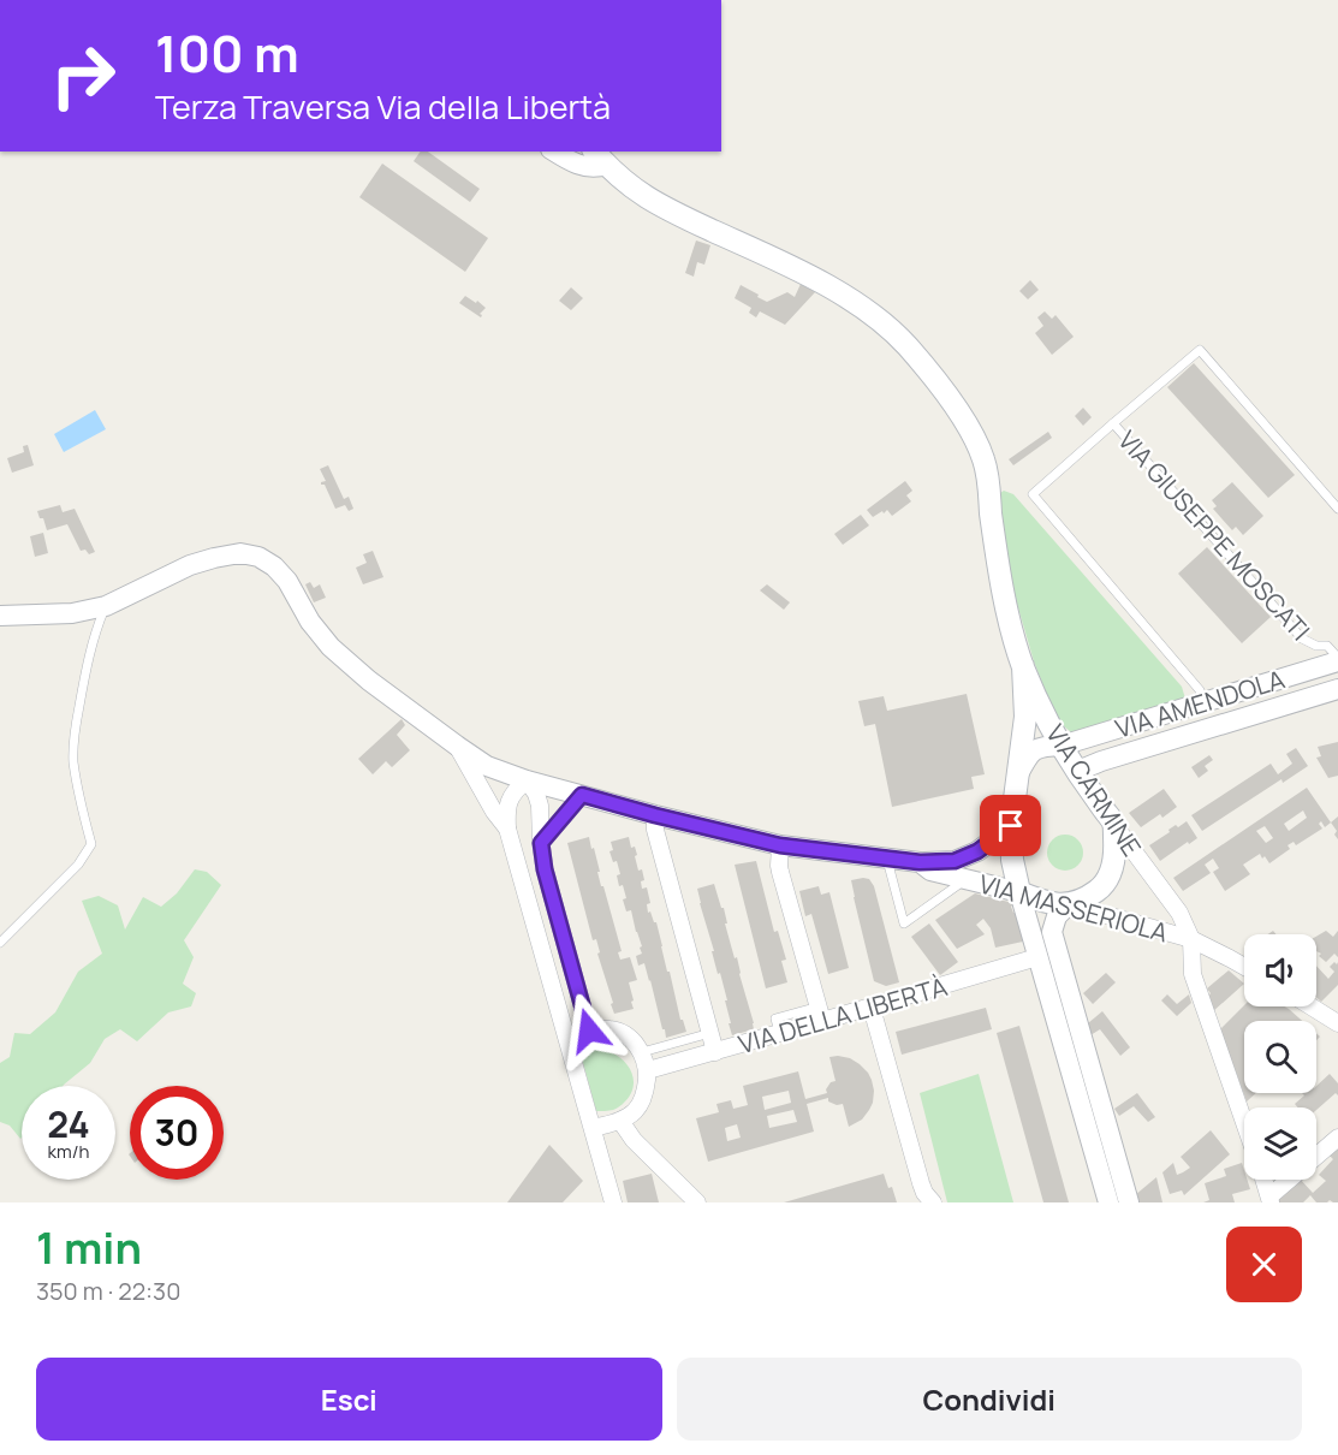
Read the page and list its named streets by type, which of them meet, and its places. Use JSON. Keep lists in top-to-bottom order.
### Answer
{
  "streets": {
    "main road": ["VIA CARMINE", "VIA MASSERIOLA"],
    "street": ["VIA AMENDOLA", "VIA DELLA LIBERTÀ"],
    "lane": ["VIA GIUSEPPE MOSCATI"]
  },
  "crossings": [
    ["VIA GIUSEPPE MOSCATI", "VIA AMENDOLA"],
    ["VIA AMENDOLA", "VIA CARMINE"],
    ["VIA AMENDOLA", "VIA MASSERIOLA"],
    ["VIA CARMINE", "VIA MASSERIOLA"]
  ],
  "page": {
    "turn": ["100 m", "Terza Traversa Via della Libertà"],
    "speed": "24 km/h",
    "limit": "30",
    "heading": ["1 min", "350 m · 22:30"],
    "buttons": ["Esci", "Condividi"]
  }
}
